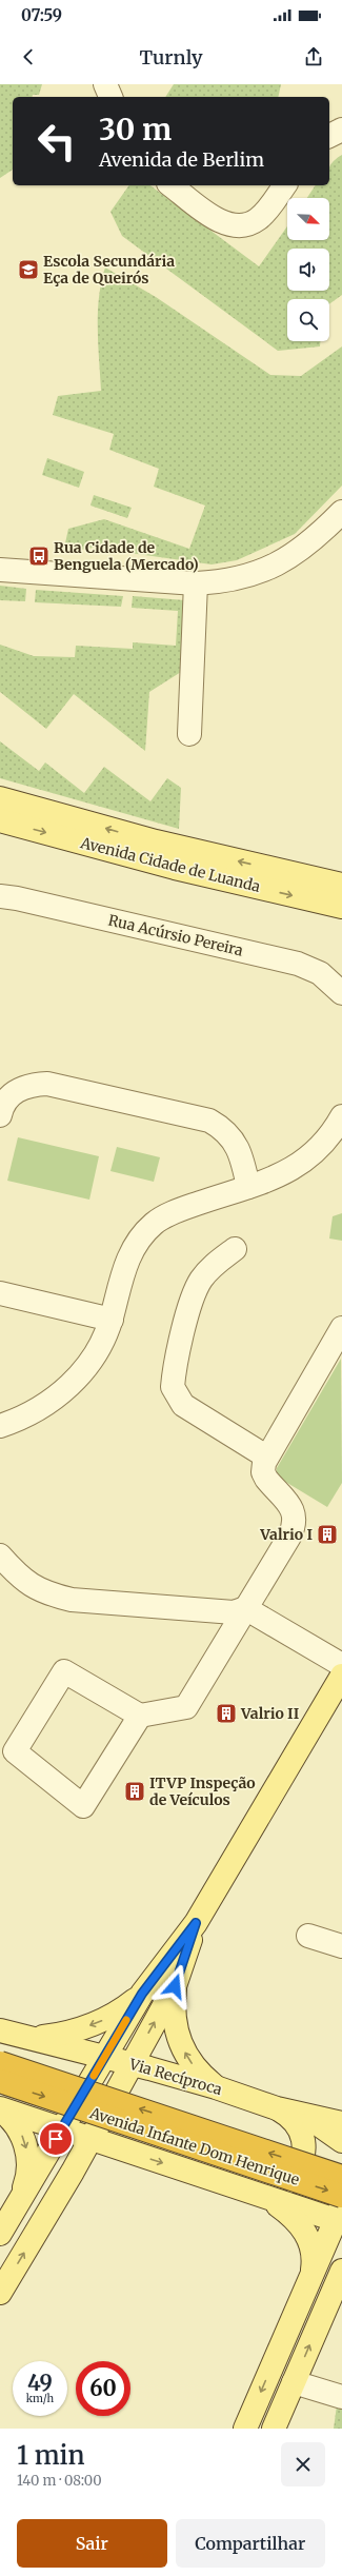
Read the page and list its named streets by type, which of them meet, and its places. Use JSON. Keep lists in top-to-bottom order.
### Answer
{
  "streets": {
    "highway": ["Avenida Infante Dom Henrique"],
    "main road": ["Avenida Cidade de Luanda", "Via Recíproca"],
    "street": ["Rua Acúrsio Pereira"]
  },
  "places": {
    "school or university": ["Escola Secundária Eça de Queirós"],
    "bus stop": ["Rua Cidade de Benguela (Mercado)"],
    "building": ["Valrio I", "Valrio II", "ITVP Inspeção de Veículos"]
  },
  "north": "bottom right",
  "page": {
    "status": "07:59",
    "header": "Turnly",
    "turn": ["30 m", "Avenida de Berlim"],
    "speed": "49 km/h",
    "limit": "60",
    "heading": ["1 min", "140 m · 08:00"],
    "buttons": ["Sair", "Compartilhar"]
  }
}
